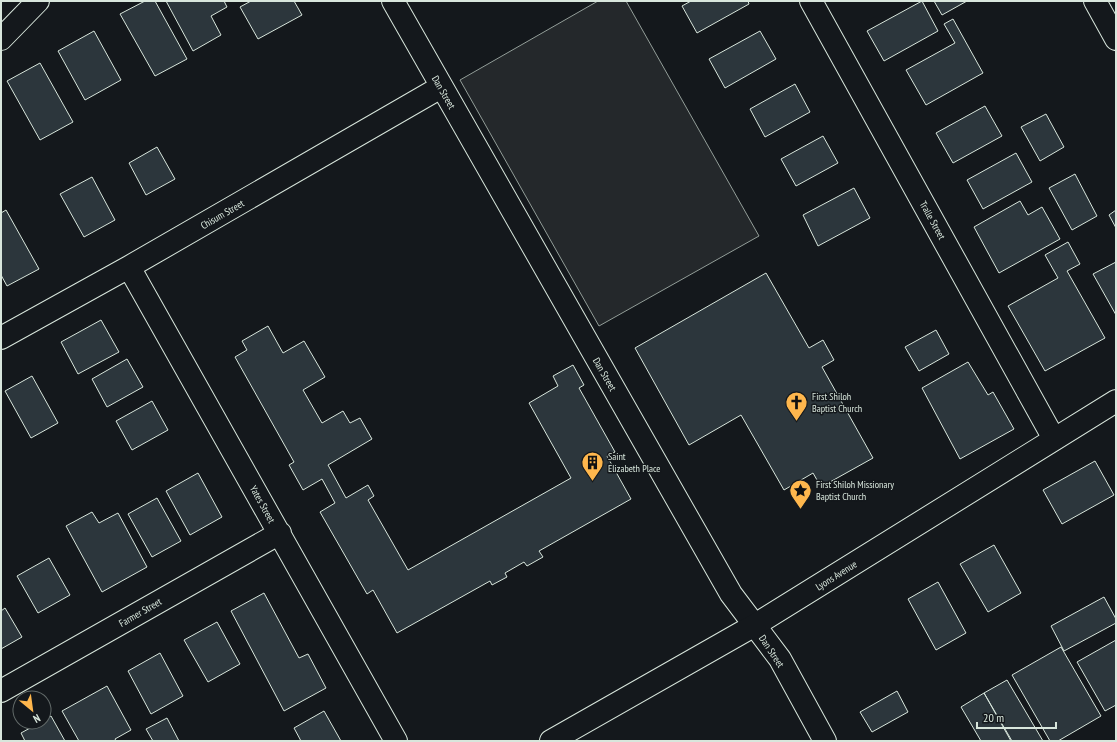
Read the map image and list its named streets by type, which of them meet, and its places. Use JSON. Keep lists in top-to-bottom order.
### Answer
{
  "streets": {
    "street": [
      "Dan Street",
      "Chisum Street",
      "Tralle Street",
      "Yates Street",
      "Lyons Avenue",
      "Farmer Street"
    ]
  },
  "crossings": [
    ["Dan Street", "Chisum Street"],
    ["Dan Street", "Lyons Avenue"],
    ["Chisum Street", "Yates Street"],
    ["Tralle Street", "Lyons Avenue"],
    ["Yates Street", "Farmer Street"]
  ],
  "places": {
    "church": ["First Shiloh Baptist Church"],
    "building": ["Saint Elizabeth Place"],
    "place": ["First Shiloh Missionary Baptist Church"]
  },
  "scale_bar": "20 m",
  "north": "bottom right"
}
